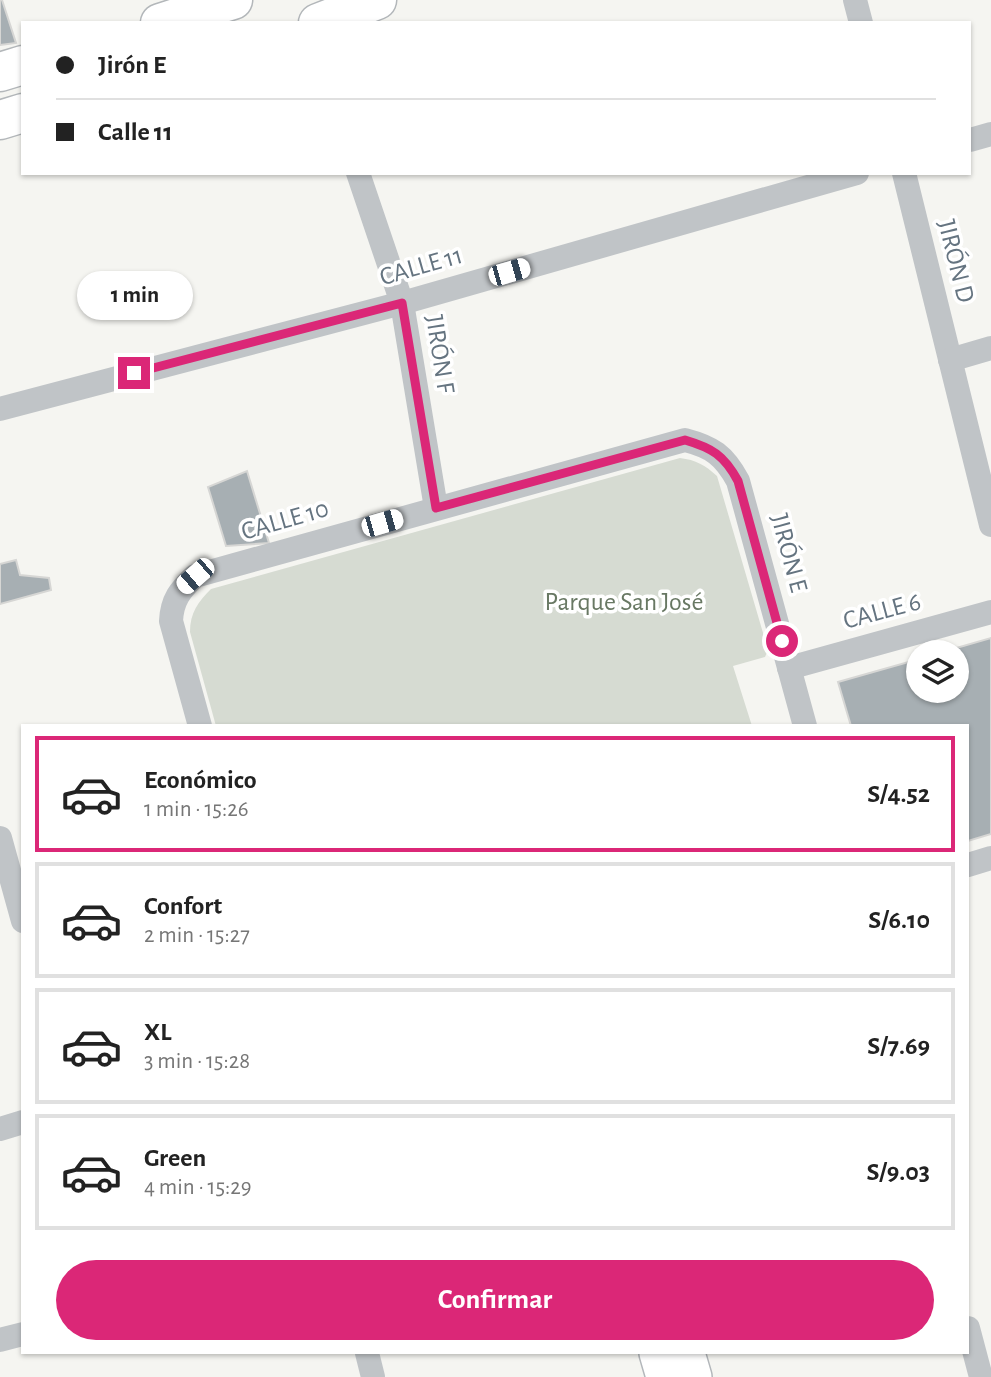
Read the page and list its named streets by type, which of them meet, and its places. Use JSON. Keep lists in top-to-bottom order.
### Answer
{
  "streets": {
    "street": [
      "JIRÓN D",
      "CALLE 11",
      "JIRÓN F",
      "CALLE 10",
      "JIRÓN E",
      "CALLE 6"
    ]
  },
  "crossings": [
    ["CALLE 11", "JIRÓN F"],
    ["JIRÓN F", "CALLE 10"],
    ["CALLE 10", "JIRÓN E"],
    ["JIRÓN E", "CALLE 6"]
  ],
  "parks": ["Parque San José"],
  "page": {
    "banner": ["Jirón E", "Calle 11"],
    "bubble": "1 min",
    "list": [
      {
        "name": "Económico",
        "note": "1 min · 15:26",
        "value": "S/4.52"
      },
      {
        "name": "Confort",
        "note": "2 min · 15:27",
        "value": "S/6.10"
      },
      {
        "name": "XL",
        "note": "3 min · 15:28",
        "value": "S/7.69"
      },
      {
        "name": "Green",
        "note": "4 min · 15:29",
        "value": "S/9.03"
      }
    ],
    "buttons": "Confirmar"
  }
}
